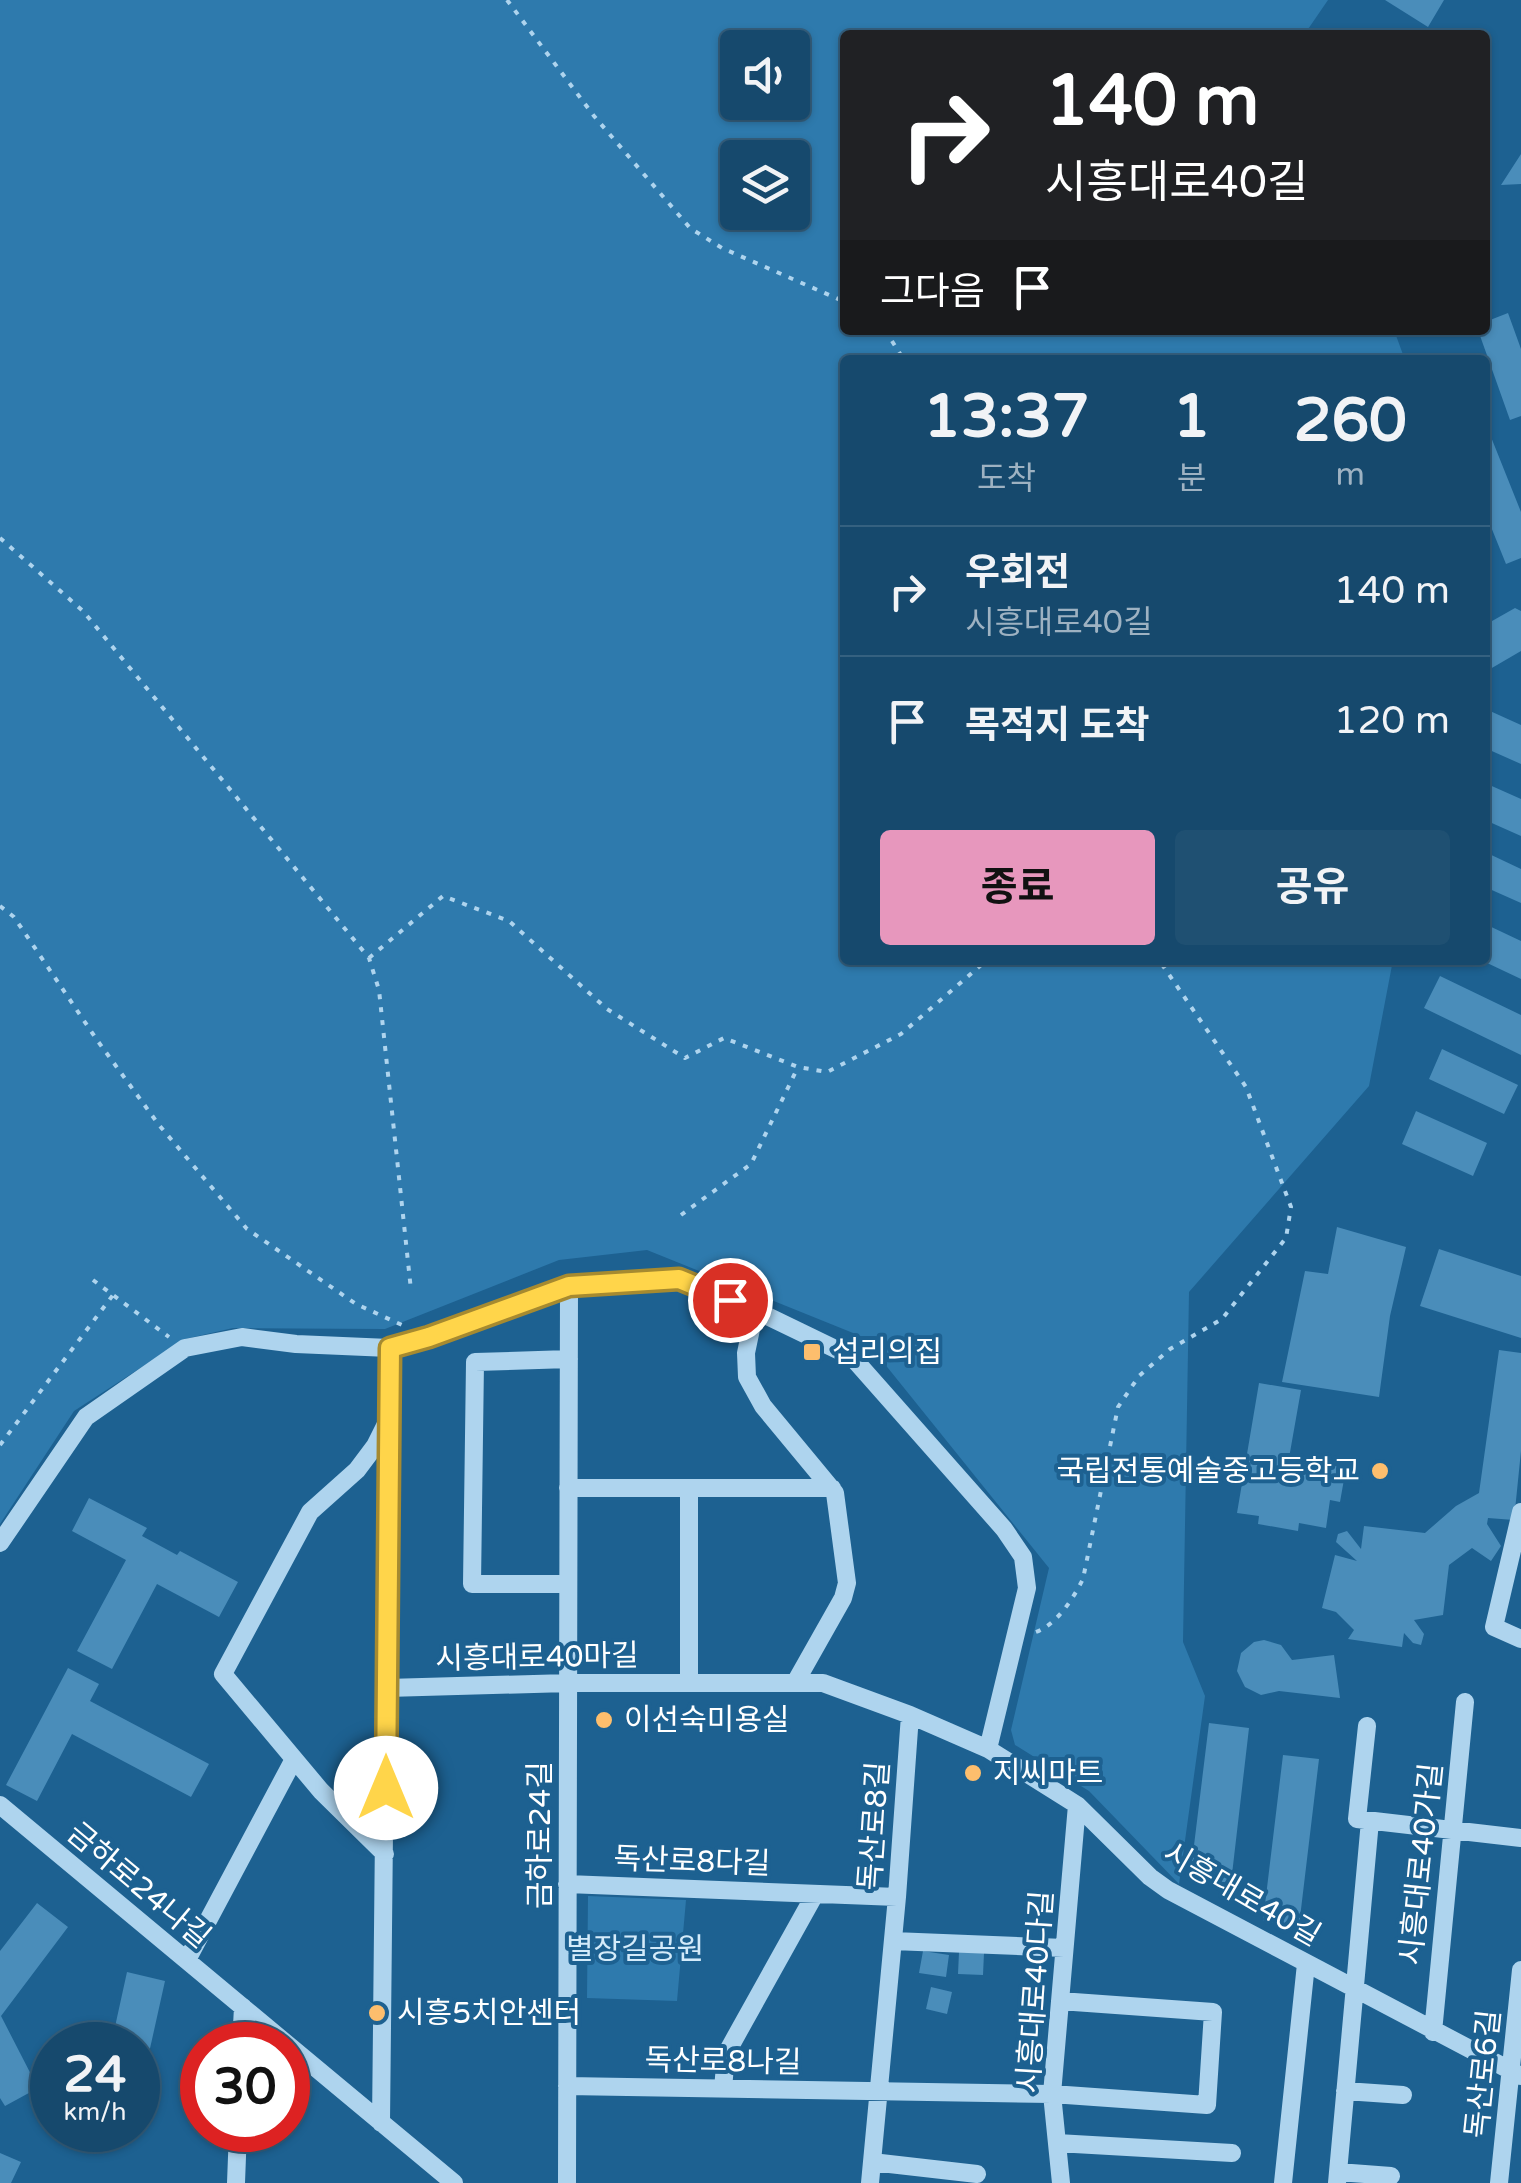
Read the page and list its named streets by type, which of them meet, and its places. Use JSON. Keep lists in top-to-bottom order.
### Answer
{
  "streets": {
    "street": [
      "시흥대로40마길",
      "독산로8길",
      "금하로24길",
      "독산로8다길",
      "시흥대로40가길",
      "금하로24나길",
      "시흥대로40길",
      "시흥대로40다길",
      "독산로8나길",
      "독산로6길"
    ]
  },
  "crossings": [
    ["시흥대로40마길", "독산로8길"],
    ["시흥대로40마길", "금하로24길"],
    ["시흥대로40마길", "시흥대로40길"],
    ["독산로8길", "독산로8다길"],
    ["독산로8길", "독산로8나길"],
    ["금하로24길", "독산로8다길"],
    ["금하로24길", "독산로8나길"],
    ["시흥대로40가길", "시흥대로40길"],
    ["시흥대로40길", "시흥대로40다길"],
    ["시흥대로40길", "독산로6길"]
  ],
  "parks": ["별장길공원"],
  "places": {
    "transit": ["섭리의집"],
    "other": [
      "국립전통예술중고등학교",
      "이선숙미용실",
      "지씨마트",
      "시흥5치안센터"
    ]
  },
  "page": {
    "turn": ["140 m", "시흥대로40길"],
    "then": "그다음",
    "eta": [
      "13:37",
      "도착",
      "1",
      "분",
      "260",
      "m"
    ],
    "list": [
      {
        "name": "우회전",
        "note": "시흥대로40길",
        "value": "140 m"
      },
      {
        "name": "목적지 도착",
        "value": "120 m"
      }
    ],
    "buttons": ["종료", "공유"],
    "speed": "24 km/h",
    "limit": "30"
  }
}
